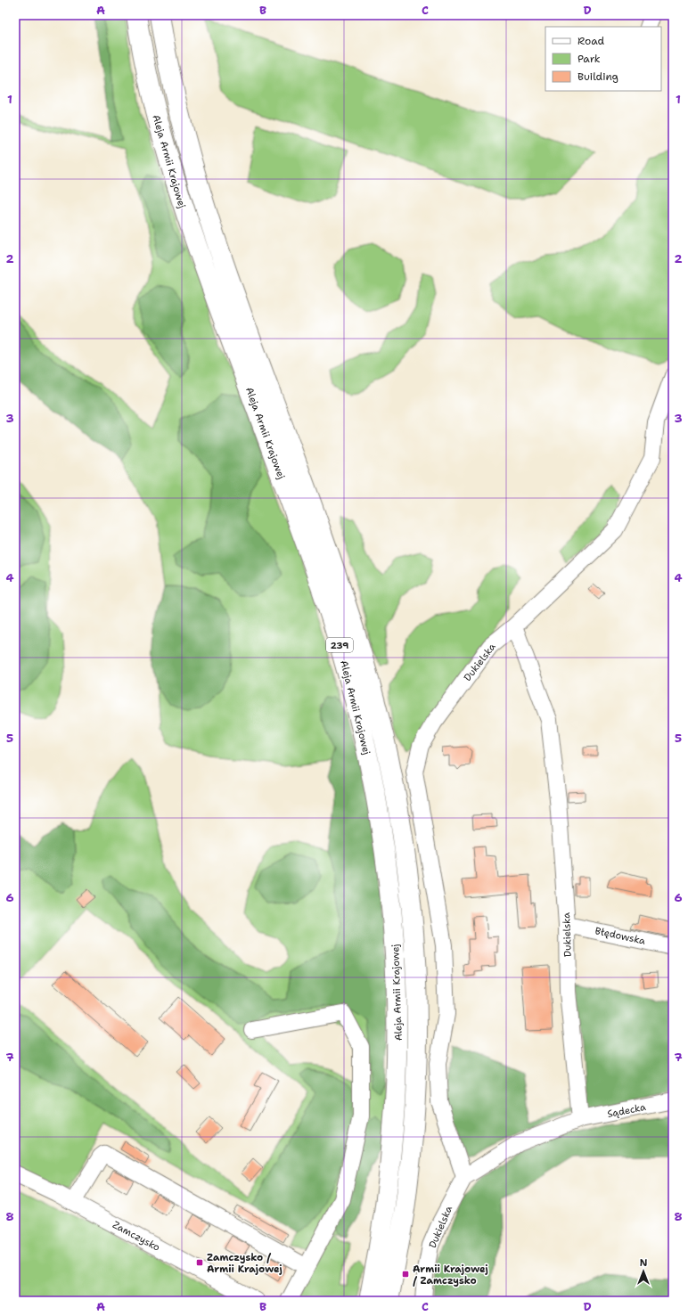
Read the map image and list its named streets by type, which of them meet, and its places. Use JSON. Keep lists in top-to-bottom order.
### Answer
{
  "streets": {
    "main road": ["Aleja Armii Krajowej", "239"],
    "street": [
      "Dukielska",
      "Błędowska",
      "Sądecka",
      "Zamczysko"
    ]
  },
  "crossings": [
    ["Dukielska", "Błędowska"],
    ["Dukielska", "Sądecka"]
  ],
  "places": {
    "transit": ["Zamczysko / Armii Krajowej", "Armii Krajowej / Zamczysko"]
  },
  "legend": ["Road", "Park", "Building"],
  "north": "top",
  "grid": {
    "columns": [
      "A",
      "B",
      "C",
      "D"
    ],
    "rows": [
      "1",
      "2",
      "3",
      "4",
      "5",
      "6",
      "7",
      "8"
    ]
  }
}
